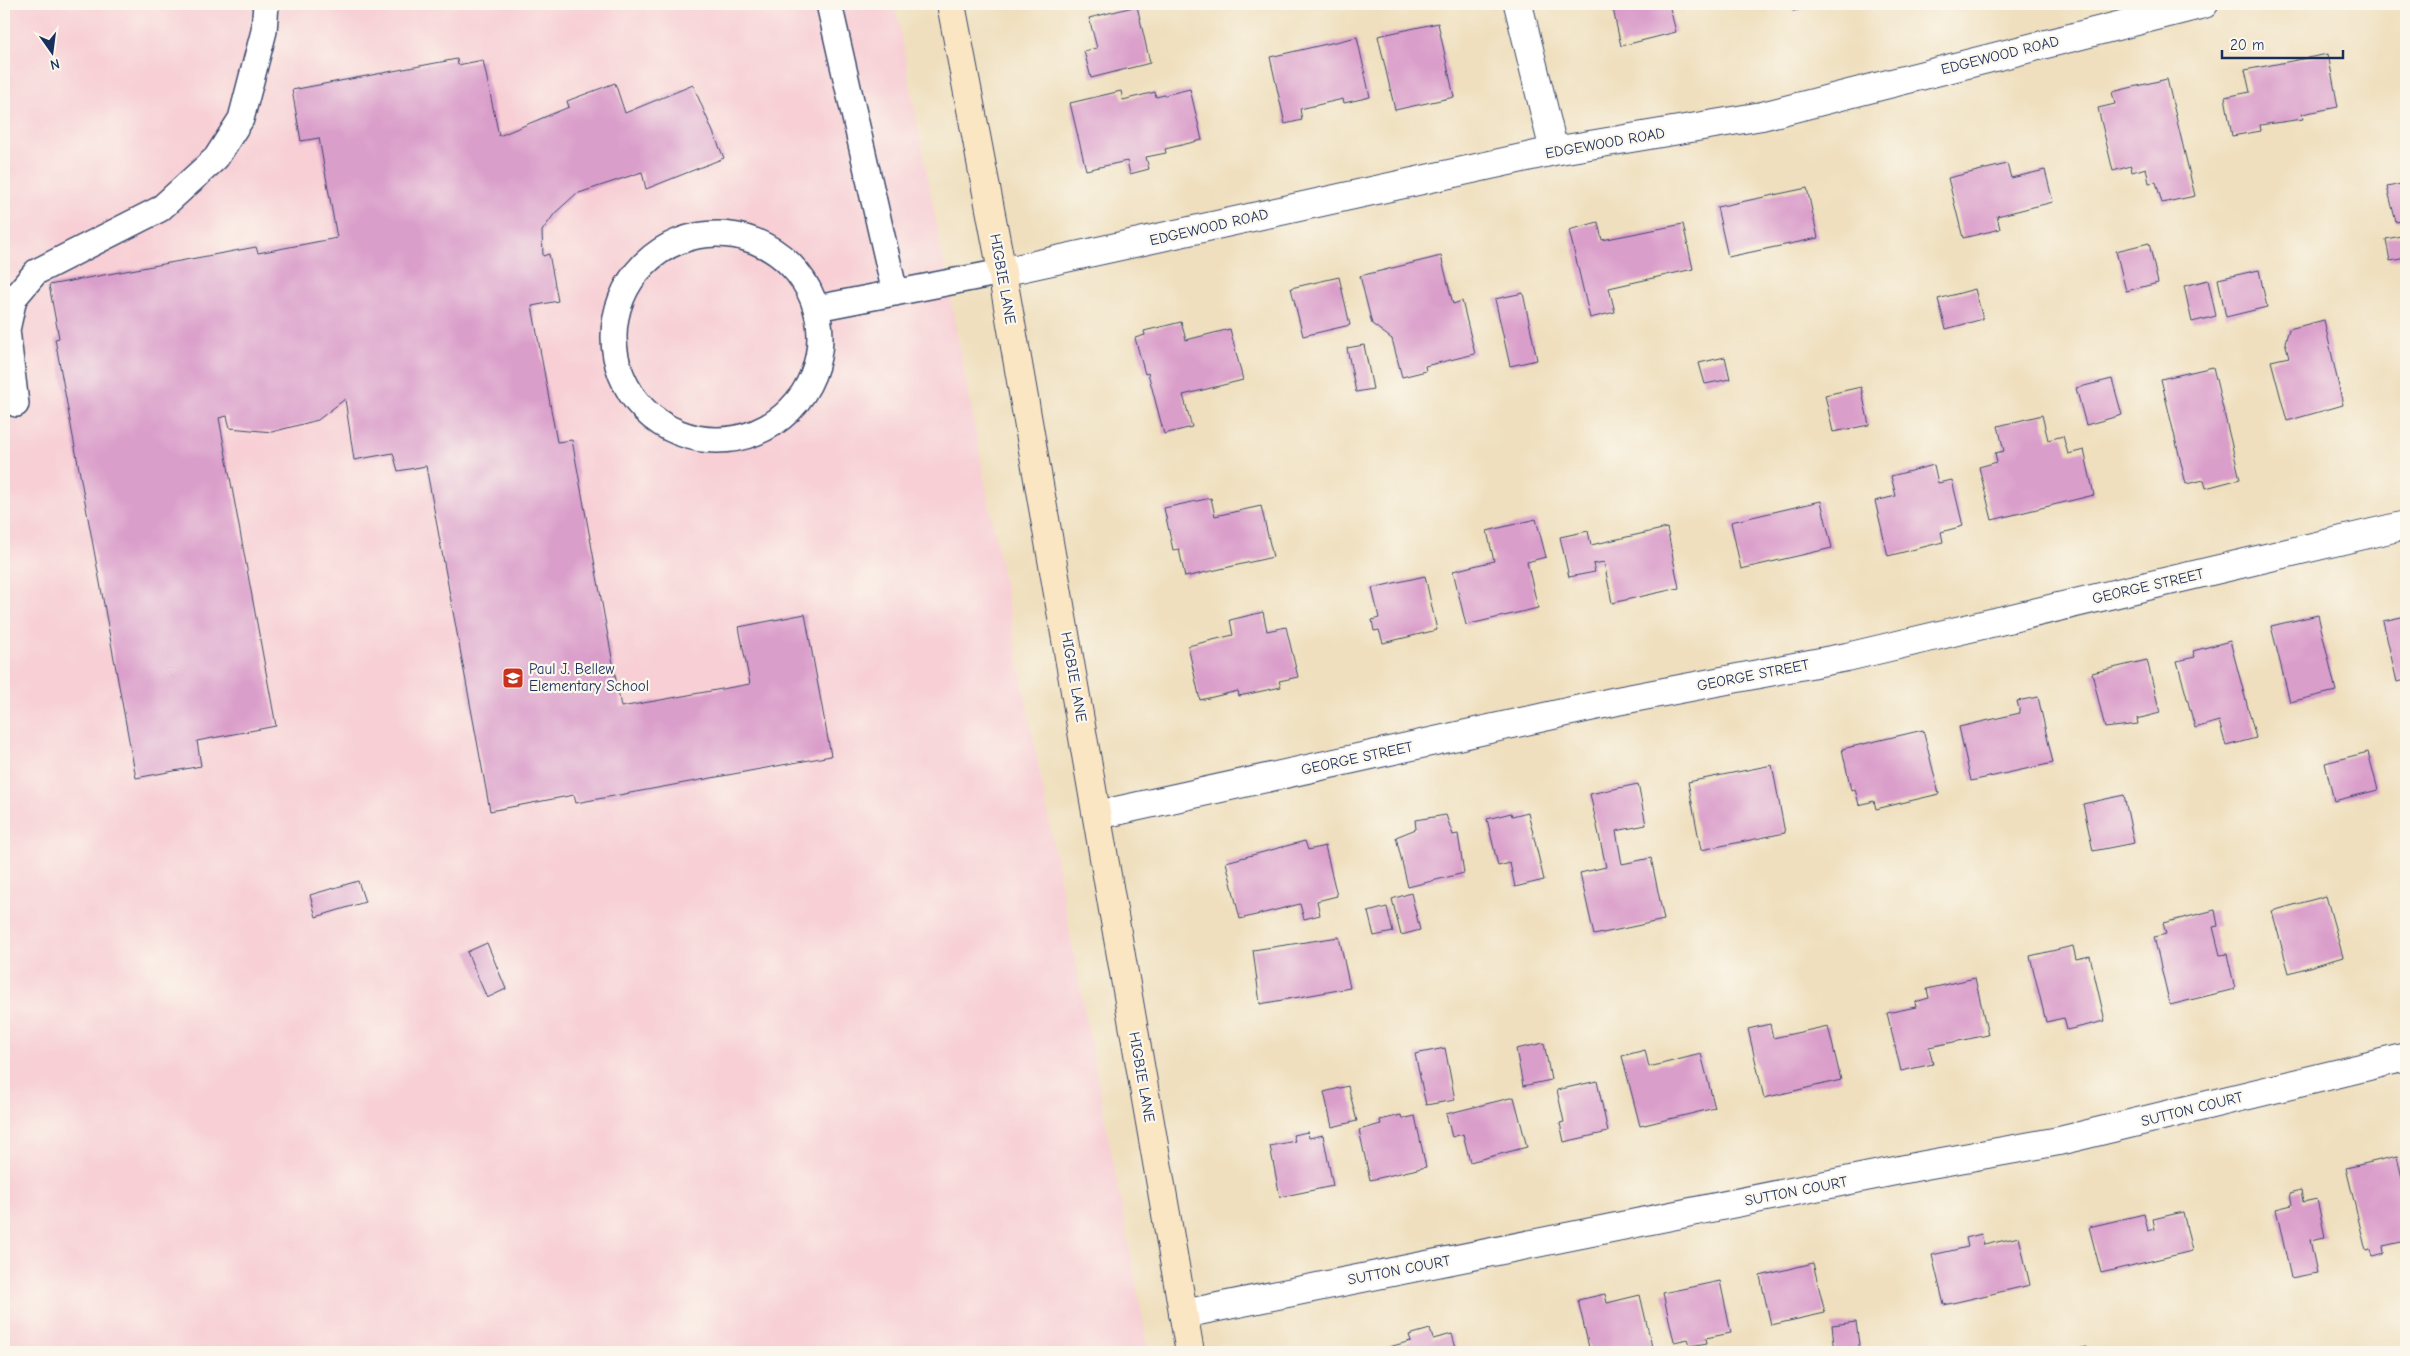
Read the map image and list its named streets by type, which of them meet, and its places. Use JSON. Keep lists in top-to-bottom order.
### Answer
{
  "streets": {
    "main road": ["HIGBIE LANE"],
    "street": ["EDGEWOOD ROAD", "GEORGE STREET", "SUTTON COURT"]
  },
  "crossings": [
    ["EDGEWOOD ROAD", "HIGBIE LANE"],
    ["HIGBIE LANE", "GEORGE STREET"],
    ["HIGBIE LANE", "SUTTON COURT"]
  ],
  "places": {
    "school or university": ["Paul J. Bellew Elementary School"]
  },
  "scale_bar": "20 m",
  "north": "bottom"
}
